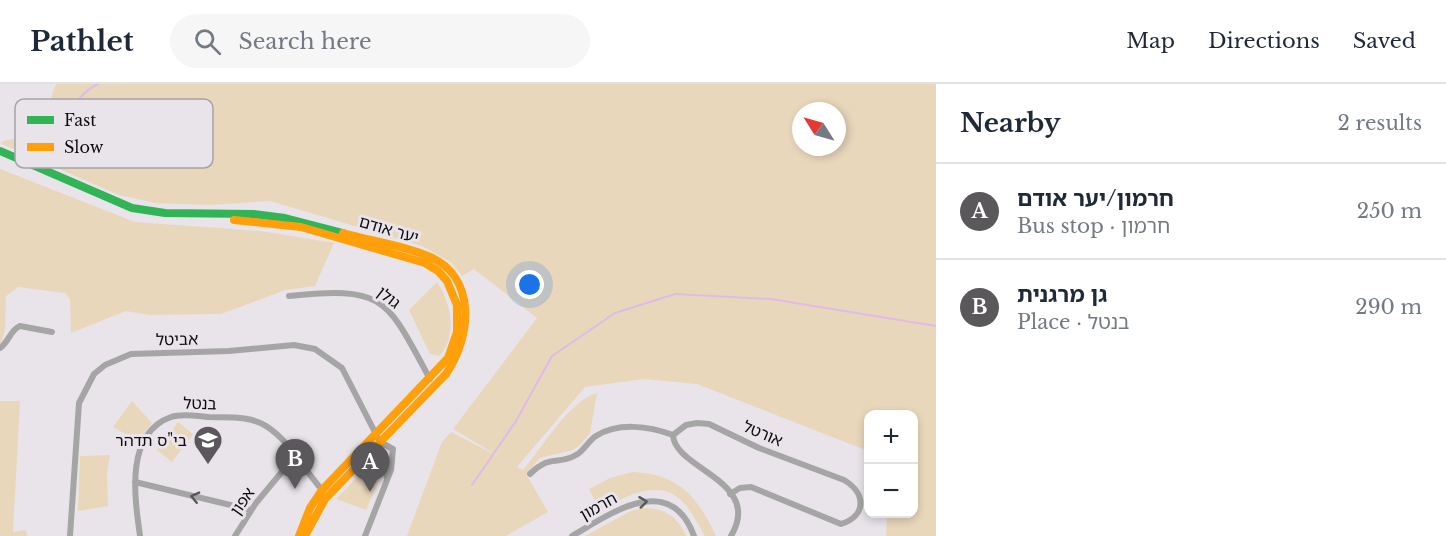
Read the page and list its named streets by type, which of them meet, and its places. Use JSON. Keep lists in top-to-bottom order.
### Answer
{
  "streets": {
    "street": [
      "יער אודם",
      "גולן",
      "אביטל",
      "בנטל",
      "אורטל",
      "אפון",
      "חרמון"
    ]
  },
  "crossings": [
    ["יער אודם", "גולן"],
    ["יער אודם", "אביטל"],
    ["יער אודם", "בנטל"],
    ["בנטל", "אפון"]
  ],
  "one_way": ["חרמון"],
  "places": {
    "school or university": ["בי\"ס תדהר"]
  },
  "legend": ["Fast", "Slow"],
  "north": "top left",
  "page": {
    "header": "Pathlet",
    "search": "Search here",
    "nav": ["Map", "Directions", "Saved"],
    "heading": ["Nearby", "2 results"],
    "list": [
      {
        "mark": "A",
        "name": "חרמון/יער אודם",
        "note": "Bus stop · חרמון",
        "value": "250 m"
      },
      {
        "mark": "B",
        "name": "גן מרגנית",
        "note": "Place · בנטל",
        "value": "290 m"
      }
    ],
    "map_buttons": ["+", "−"],
    "pins": ["B", "A"]
  }
}
